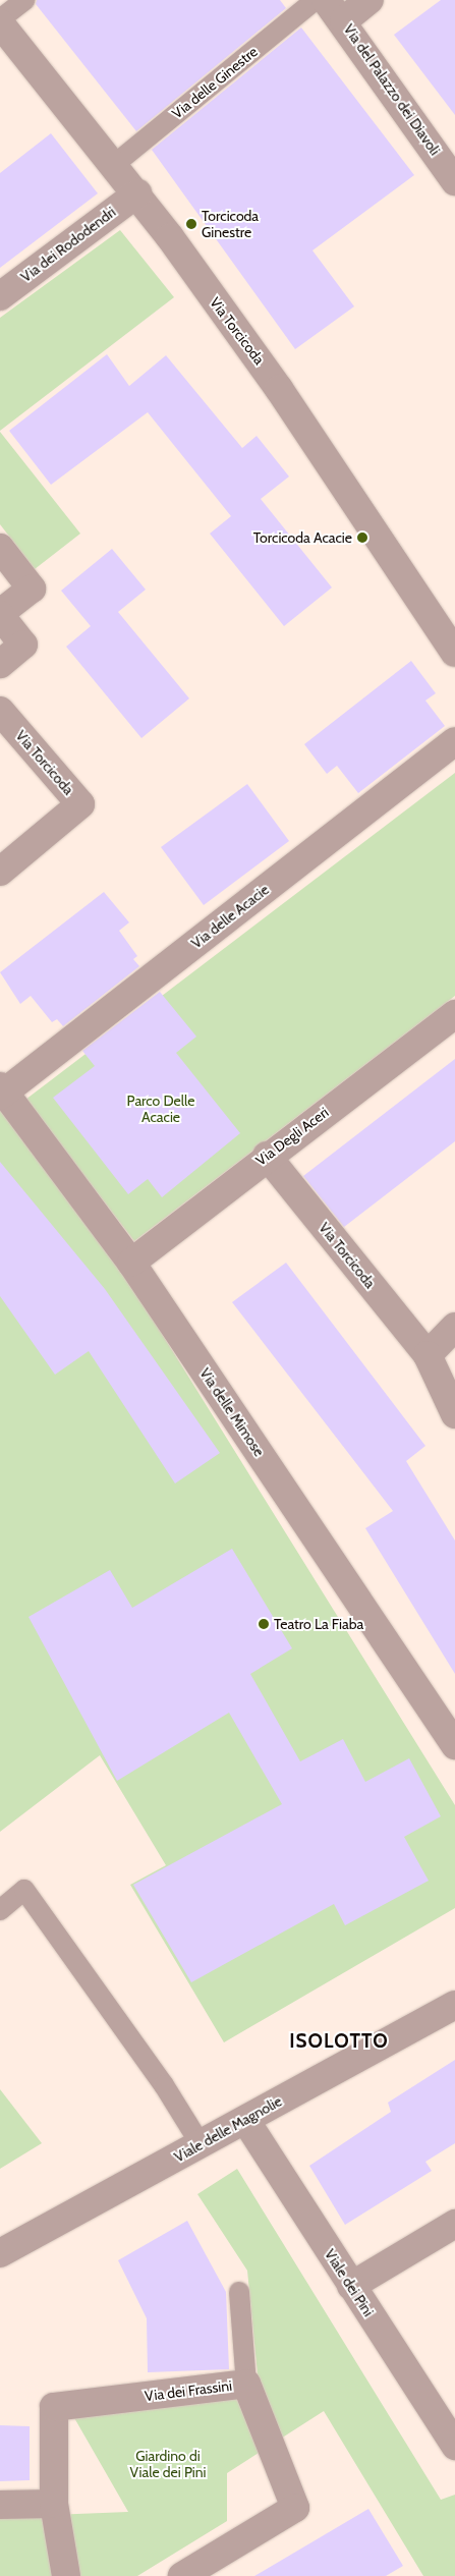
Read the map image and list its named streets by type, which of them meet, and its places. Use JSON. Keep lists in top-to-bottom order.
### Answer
{
  "streets": {
    "street": [
      "Via del Palazzo dei Diavoli",
      "Via dei Rododendri",
      "Via Torcicoda",
      "Via delle Acacie",
      "Via Degli Aceri",
      "Via delle Mimose",
      "Viale delle Magnolie",
      "Viale dei Pini",
      "Via dei Frassini"
    ],
    "lane": ["Via delle Ginestre"]
  },
  "crossings": [
    ["Via delle Ginestre", "Via Torcicoda"],
    ["Via dei Rododendri", "Via Torcicoda"],
    ["Via Torcicoda", "Via Degli Aceri"],
    ["Via delle Acacie", "Via delle Mimose"],
    ["Via Degli Aceri", "Via delle Mimose"],
    ["Viale delle Magnolie", "Viale dei Pini"]
  ],
  "districts": ["ISOLOTTO"],
  "parks": ["Parco Delle Acacie", "Giardino di Viale dei Pini"],
  "places": ["Torcicoda Ginestre", "Torcicoda Acacie", "Teatro La Fiaba"]
}
